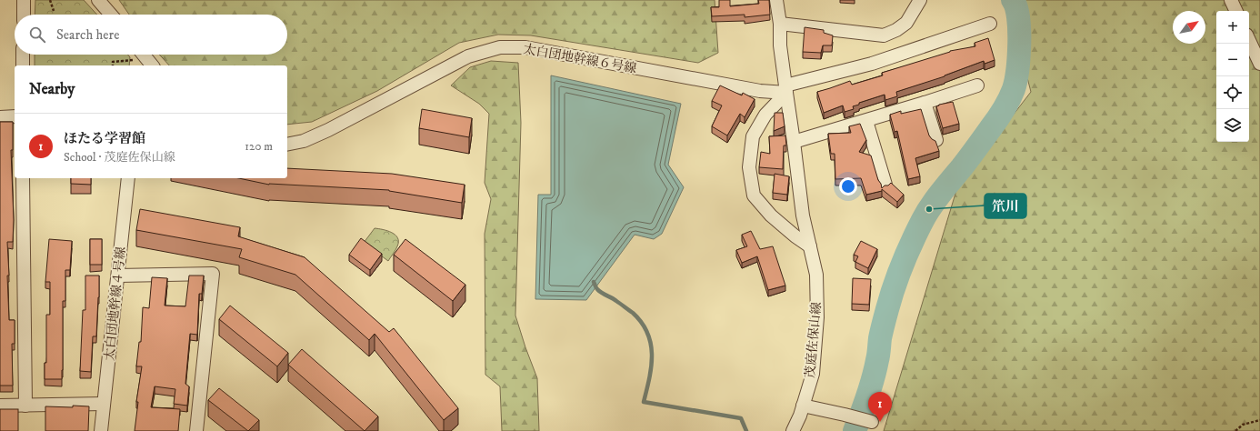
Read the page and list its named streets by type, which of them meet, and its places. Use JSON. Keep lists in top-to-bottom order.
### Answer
{
  "streets": {
    "street": ["太白団地幹線６号線", "太白団地幹線４号線", "茂庭佐保山線"]
  },
  "crossings": [
    ["太白団地幹線６号線", "茂庭佐保山線"]
  ],
  "places": ["笊川"],
  "north": "top right",
  "page": {
    "map_buttons": ["+", "−"],
    "search": "Search here",
    "heading": "Nearby",
    "list": [
      {
        "mark": "1",
        "name": "ほたる学習館",
        "note": "School · 茂庭佐保山線",
        "value": "120 m"
      }
    ],
    "pins": "1"
  }
}
